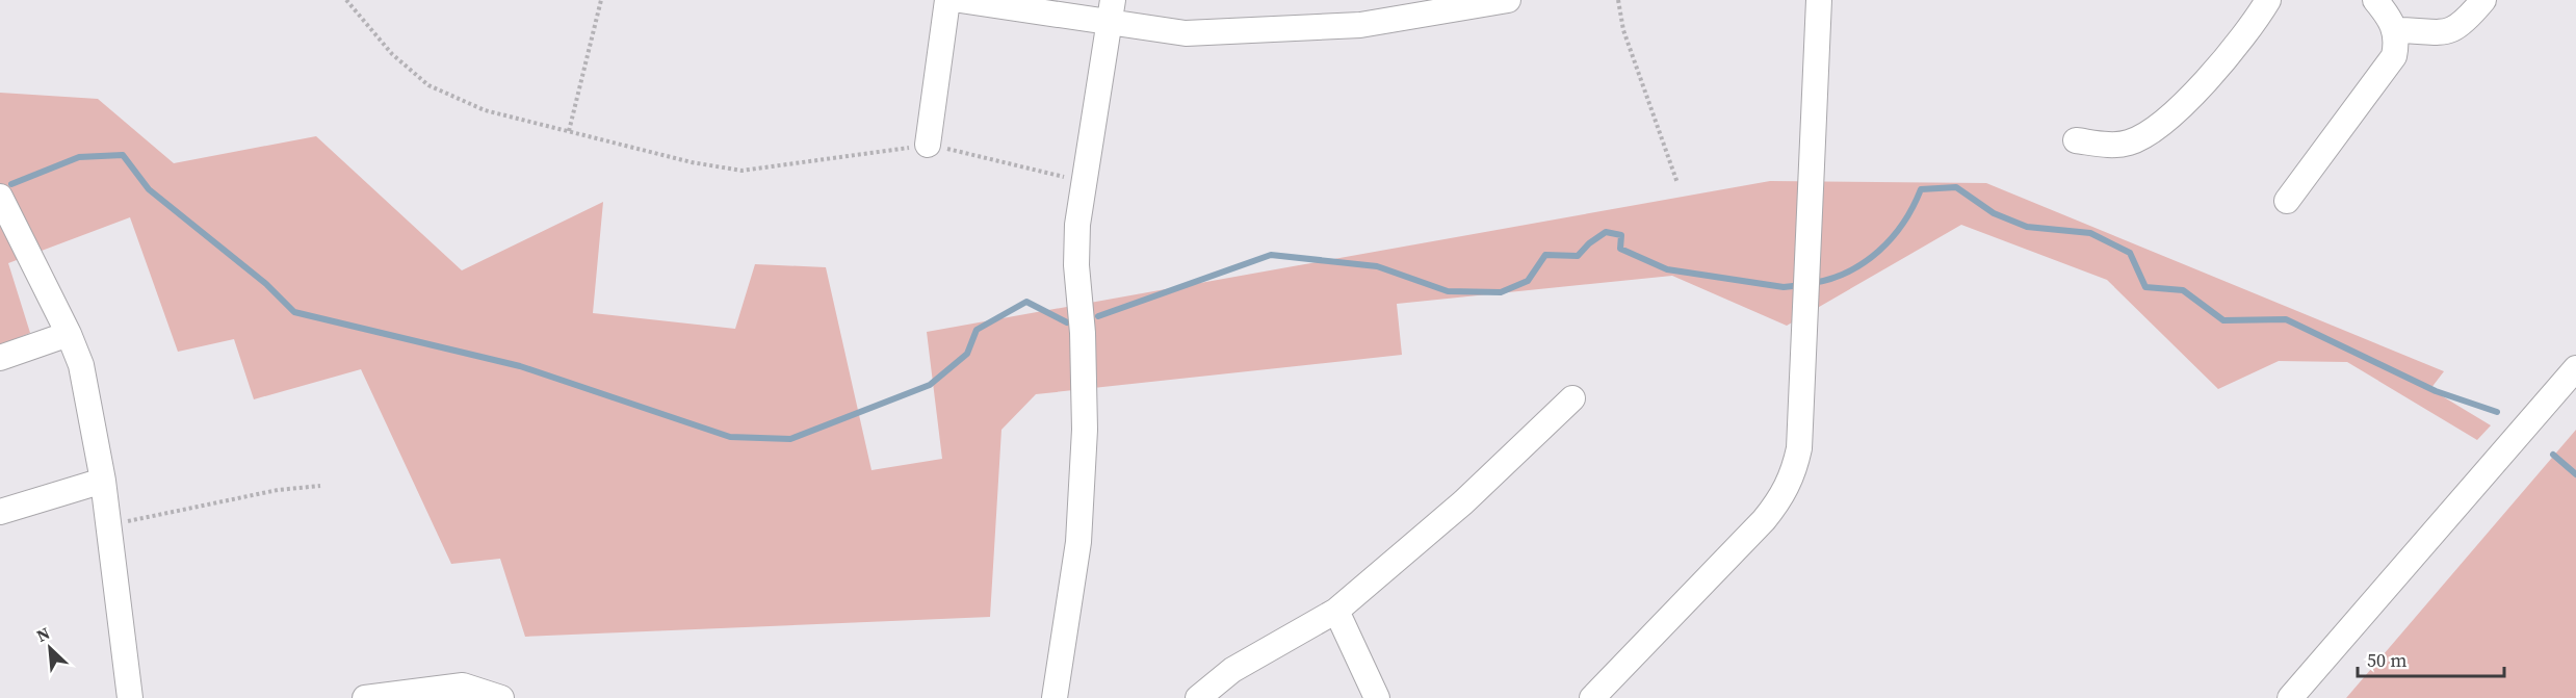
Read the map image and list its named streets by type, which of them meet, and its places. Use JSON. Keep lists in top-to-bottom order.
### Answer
{
  "scale_bar": "50 m",
  "north": "top left"
}
